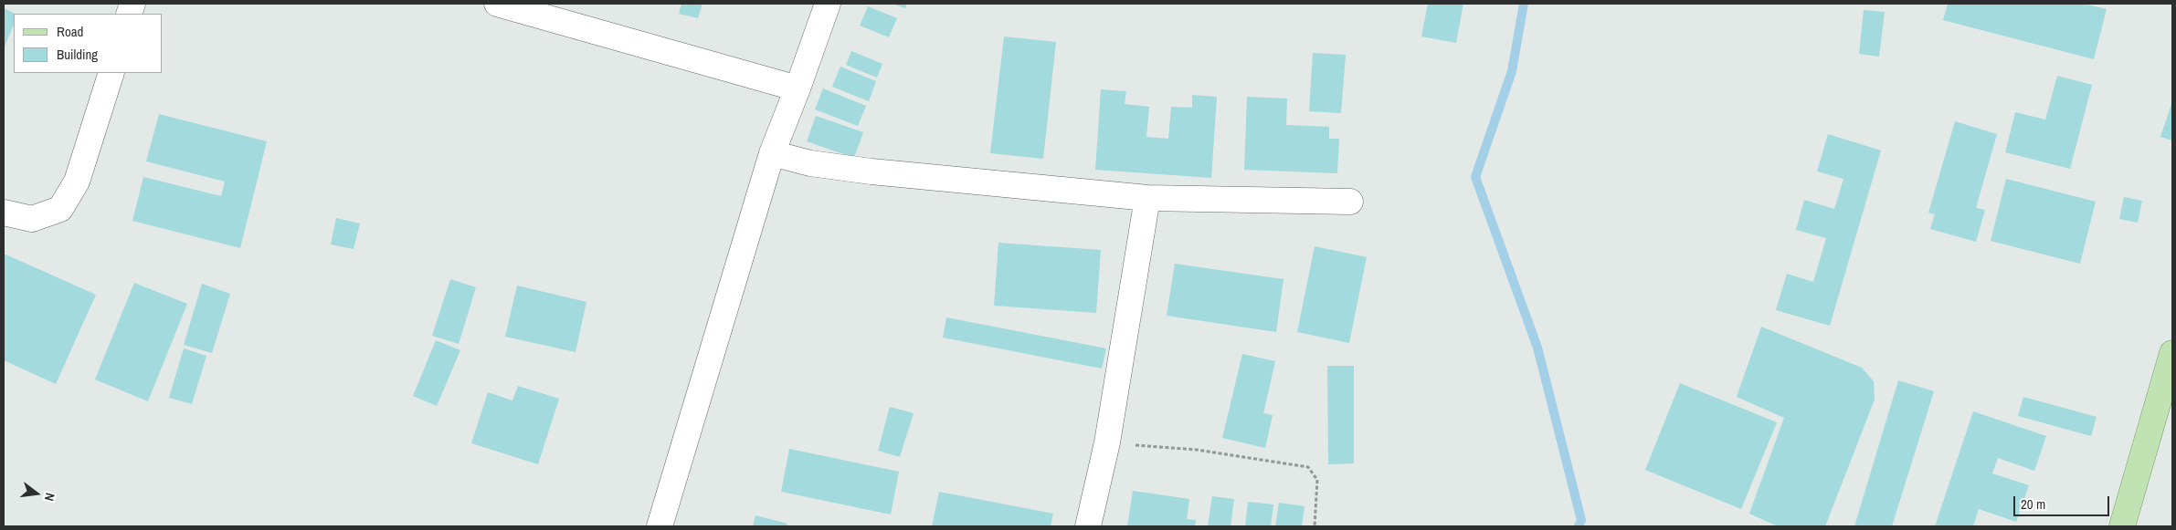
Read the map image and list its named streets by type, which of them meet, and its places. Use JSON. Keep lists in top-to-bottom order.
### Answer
{
  "legend": ["Road", "Building"],
  "scale_bar": "20 m",
  "north": "right"
}
